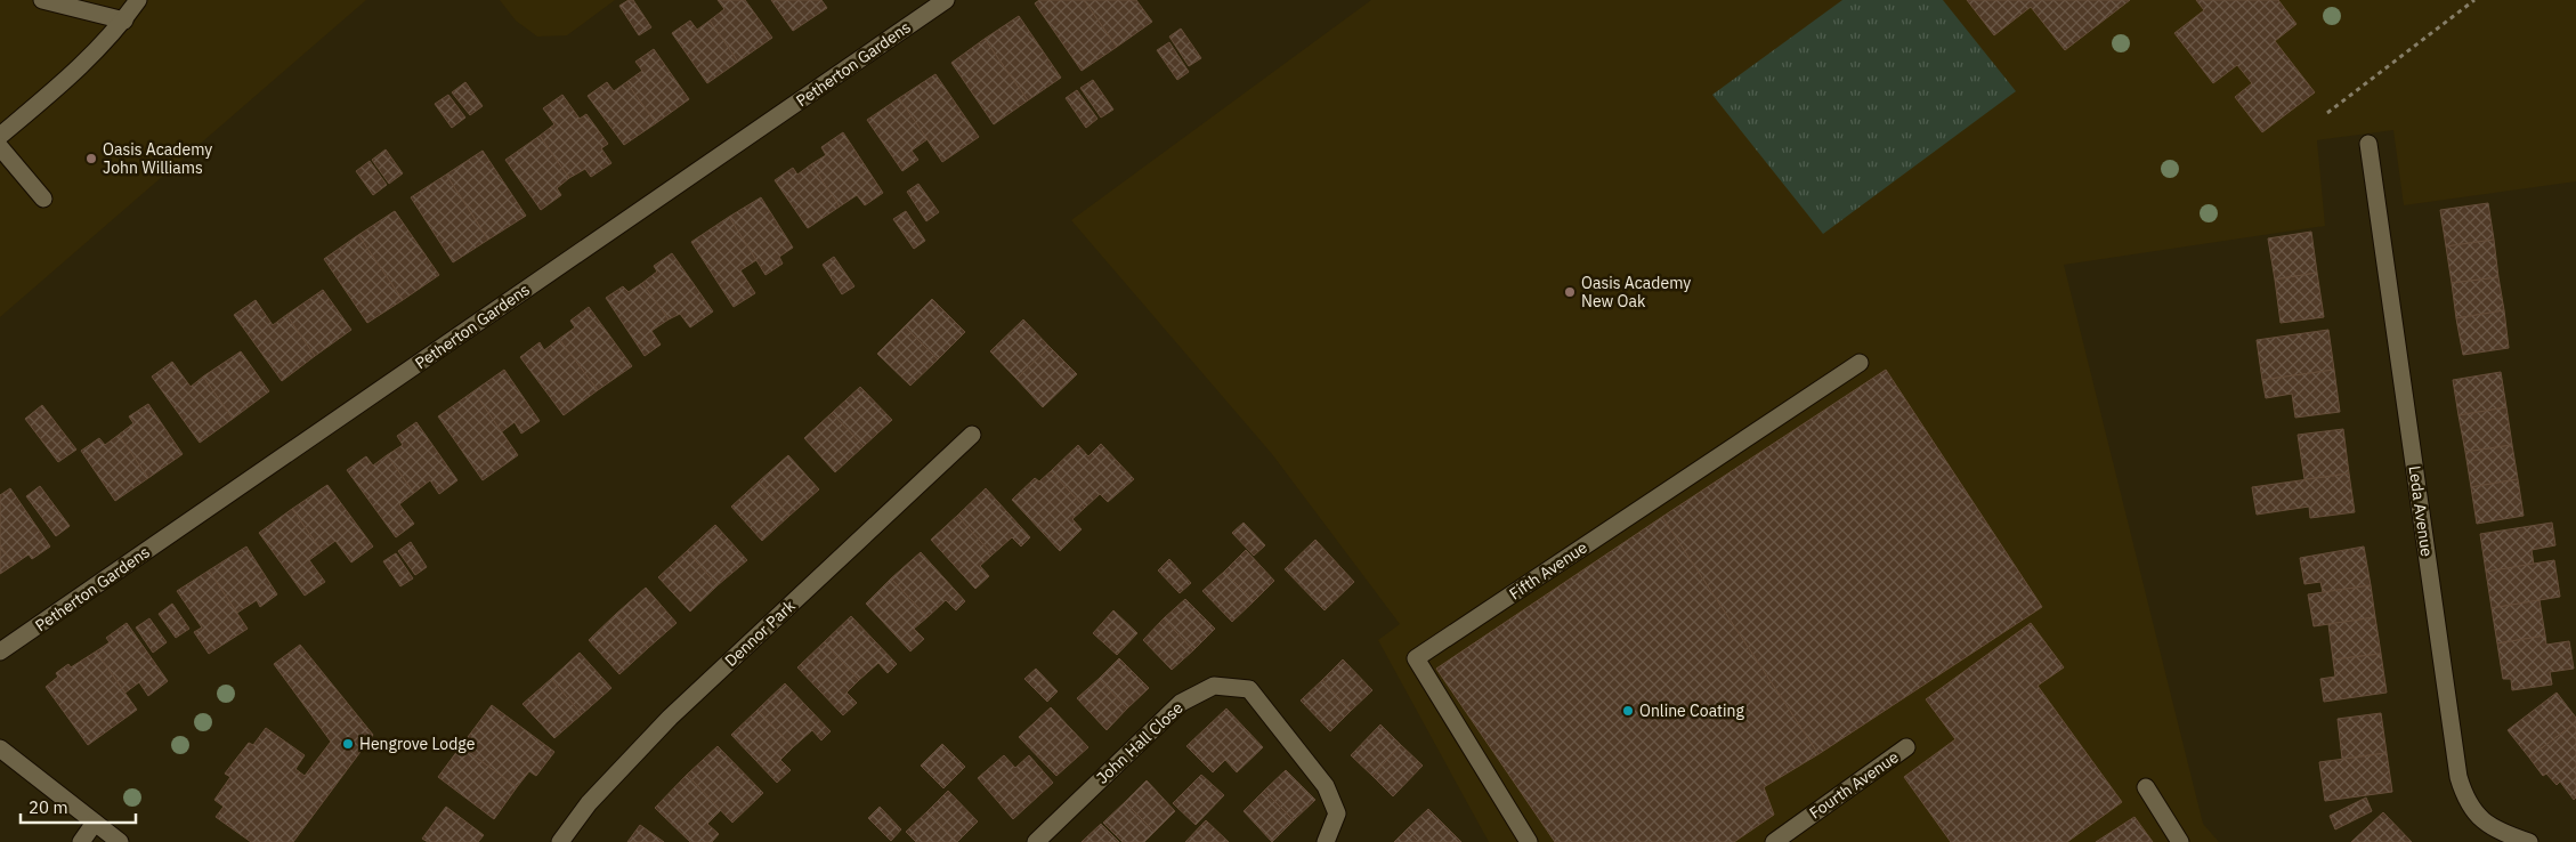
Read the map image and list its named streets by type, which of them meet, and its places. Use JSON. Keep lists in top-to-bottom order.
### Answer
{
  "streets": {
    "street": [
      "Petherton Gardens",
      "Leda Avenue",
      "Fifth Avenue",
      "Dennor Park",
      "John Hall Close",
      "Fourth Avenue"
    ]
  },
  "places": [
    "Oasis Academy John Williams",
    "Oasis Academy New Oak",
    "Online Coating",
    "Hengrove Lodge"
  ],
  "scale_bar": "20 m"
}
